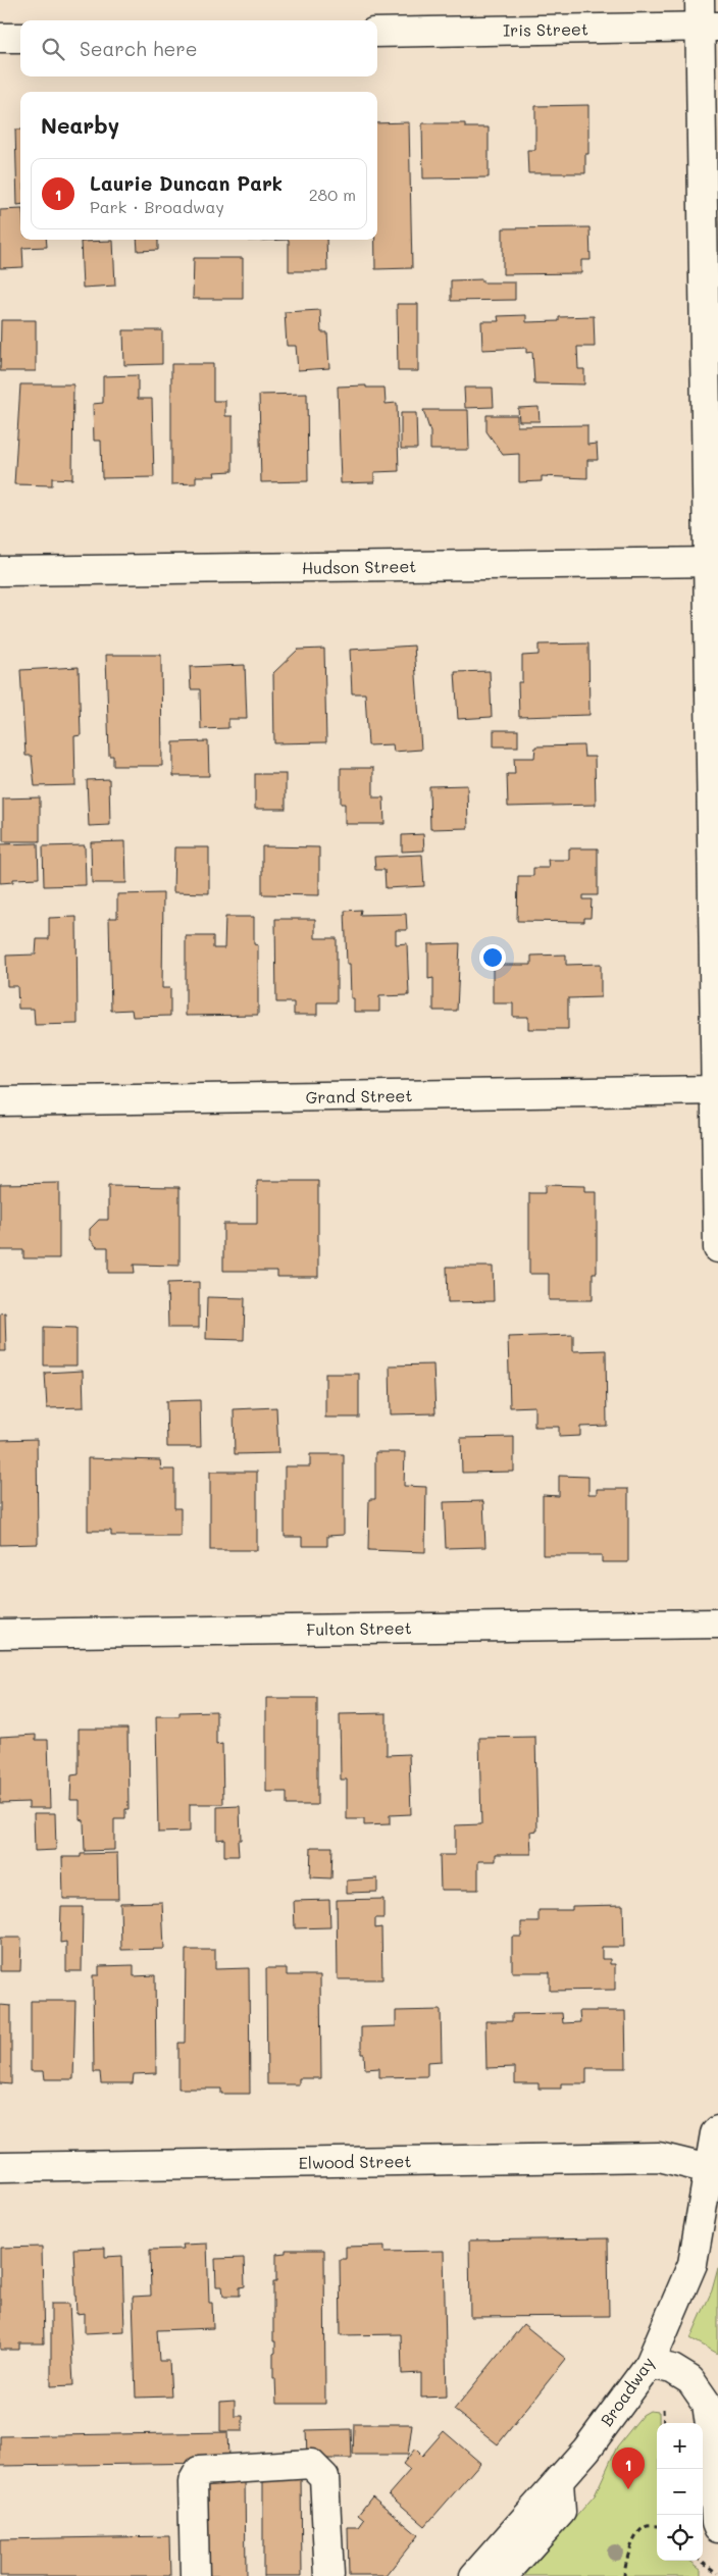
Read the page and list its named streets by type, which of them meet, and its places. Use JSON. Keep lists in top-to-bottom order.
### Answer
{
  "streets": {
    "street": [
      "Iris Street",
      "Hudson Street",
      "Grand Street",
      "Fulton Street",
      "Elwood Street",
      "Broadway"
    ]
  },
  "crossings": [
    ["Elwood Street", "Broadway"]
  ],
  "page": {
    "search": "Search here",
    "heading": "Nearby",
    "list": [
      {
        "mark": "1",
        "name": "Laurie Duncan Park",
        "note": "Park · Broadway",
        "value": "280 m"
      }
    ],
    "map_buttons": ["+", "−"],
    "pins": "1"
  }
}
